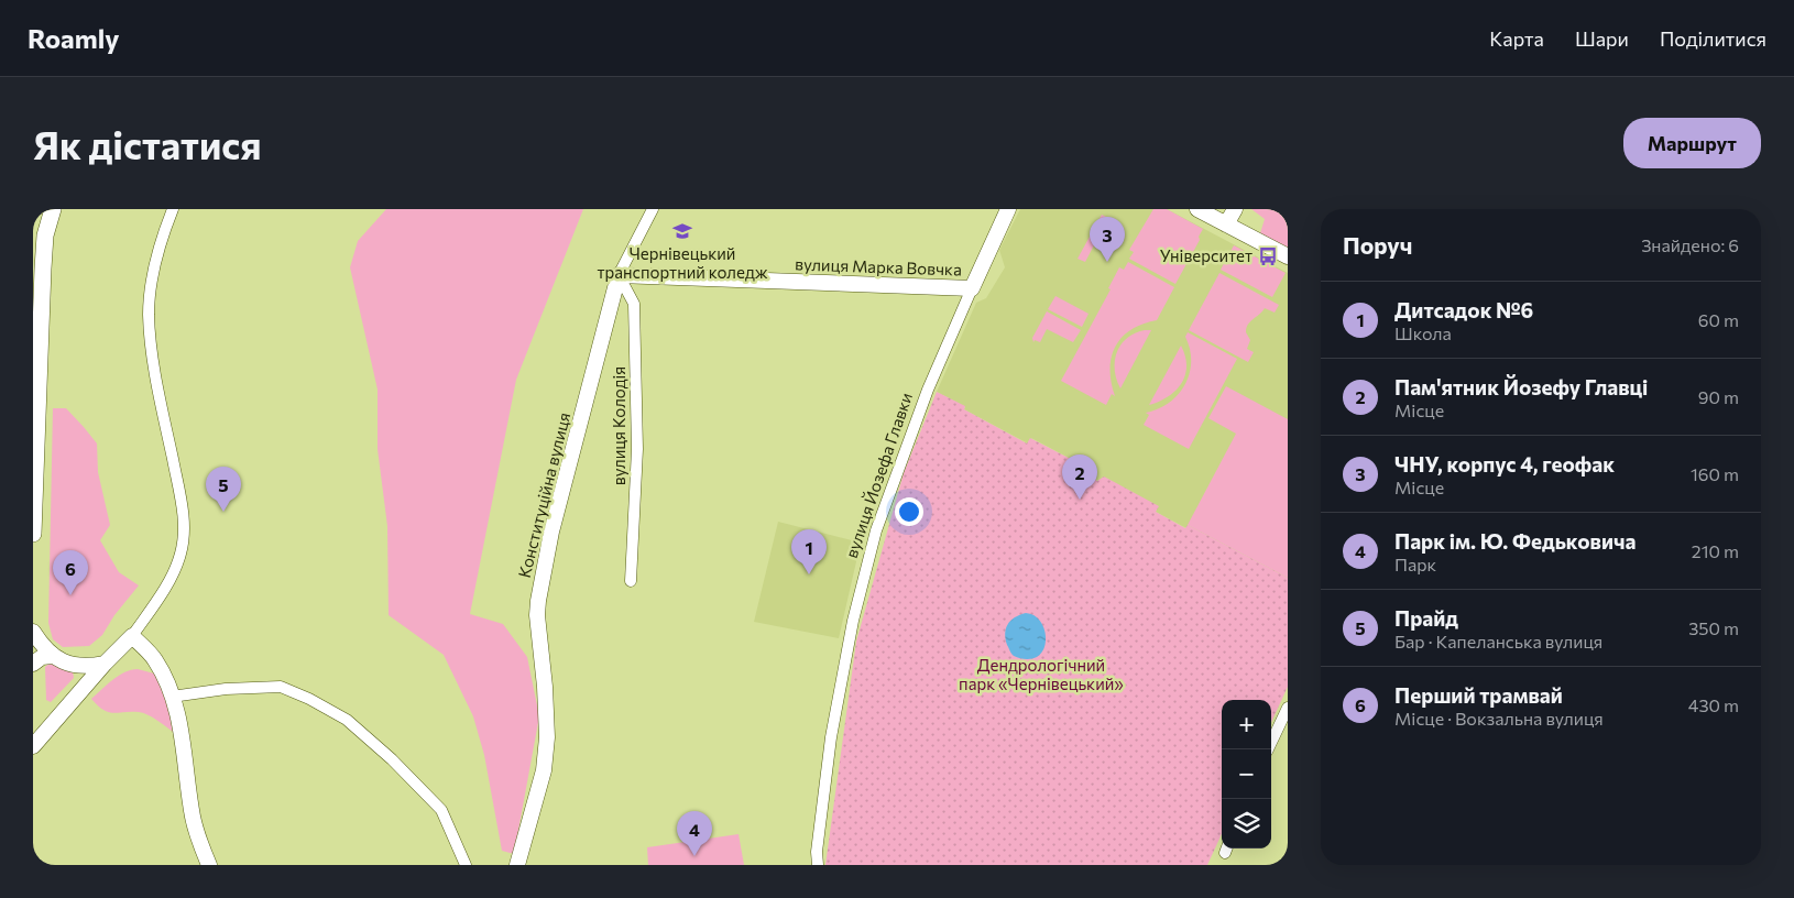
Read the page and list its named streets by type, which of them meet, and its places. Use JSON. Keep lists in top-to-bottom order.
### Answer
{
  "streets": {
    "street": [
      "вулиця Марка Вовчка",
      "вулиця Колодія",
      "вулиця Йозефа Главки",
      "Конституційна вулиця"
    ]
  },
  "crossings": [
    ["вулиця Марка Вовчка", "вулиця Колодія"],
    ["вулиця Марка Вовчка", "вулиця Йозефа Главки"],
    ["вулиця Марка Вовчка", "Конституційна вулиця"],
    ["вулиця Колодія", "Конституційна вулиця"]
  ],
  "parks": ["Дендрологічний парк «Чернівецький»"],
  "places": {
    "school or university": ["Чернівецький транспортний коледж"],
    "bus stop": ["Університет"]
  },
  "page": {
    "header": "Roamly",
    "nav": ["Карта", "Шари", "Поділитися"],
    "buttons": "Маршрут",
    "title": "Як дістатися",
    "heading": ["Поруч", "Знайдено: 6"],
    "pins": [
      "3",
      "2",
      "5",
      "1",
      "6",
      "4"
    ],
    "list": [
      {
        "mark": "1",
        "name": "Дитсадок №6",
        "note": "Школа",
        "value": "60 m"
      },
      {
        "mark": "2",
        "name": "Пам'ятник Йозефу Главці",
        "note": "Місце",
        "value": "90 m"
      },
      {
        "mark": "3",
        "name": "ЧНУ, корпус 4, геофак",
        "note": "Місце",
        "value": "160 m"
      },
      {
        "mark": "4",
        "name": "Парк ім. Ю. Федьковича",
        "note": "Парк",
        "value": "210 m"
      },
      {
        "mark": "5",
        "name": "Прайд",
        "note": "Бар · Капеланська вулиця",
        "value": "350 m"
      },
      {
        "mark": "6",
        "name": "Перший трамвай",
        "note": "Місце · Вокзальна вулиця",
        "value": "430 m"
      }
    ],
    "map_buttons": ["+", "−"]
  }
}
